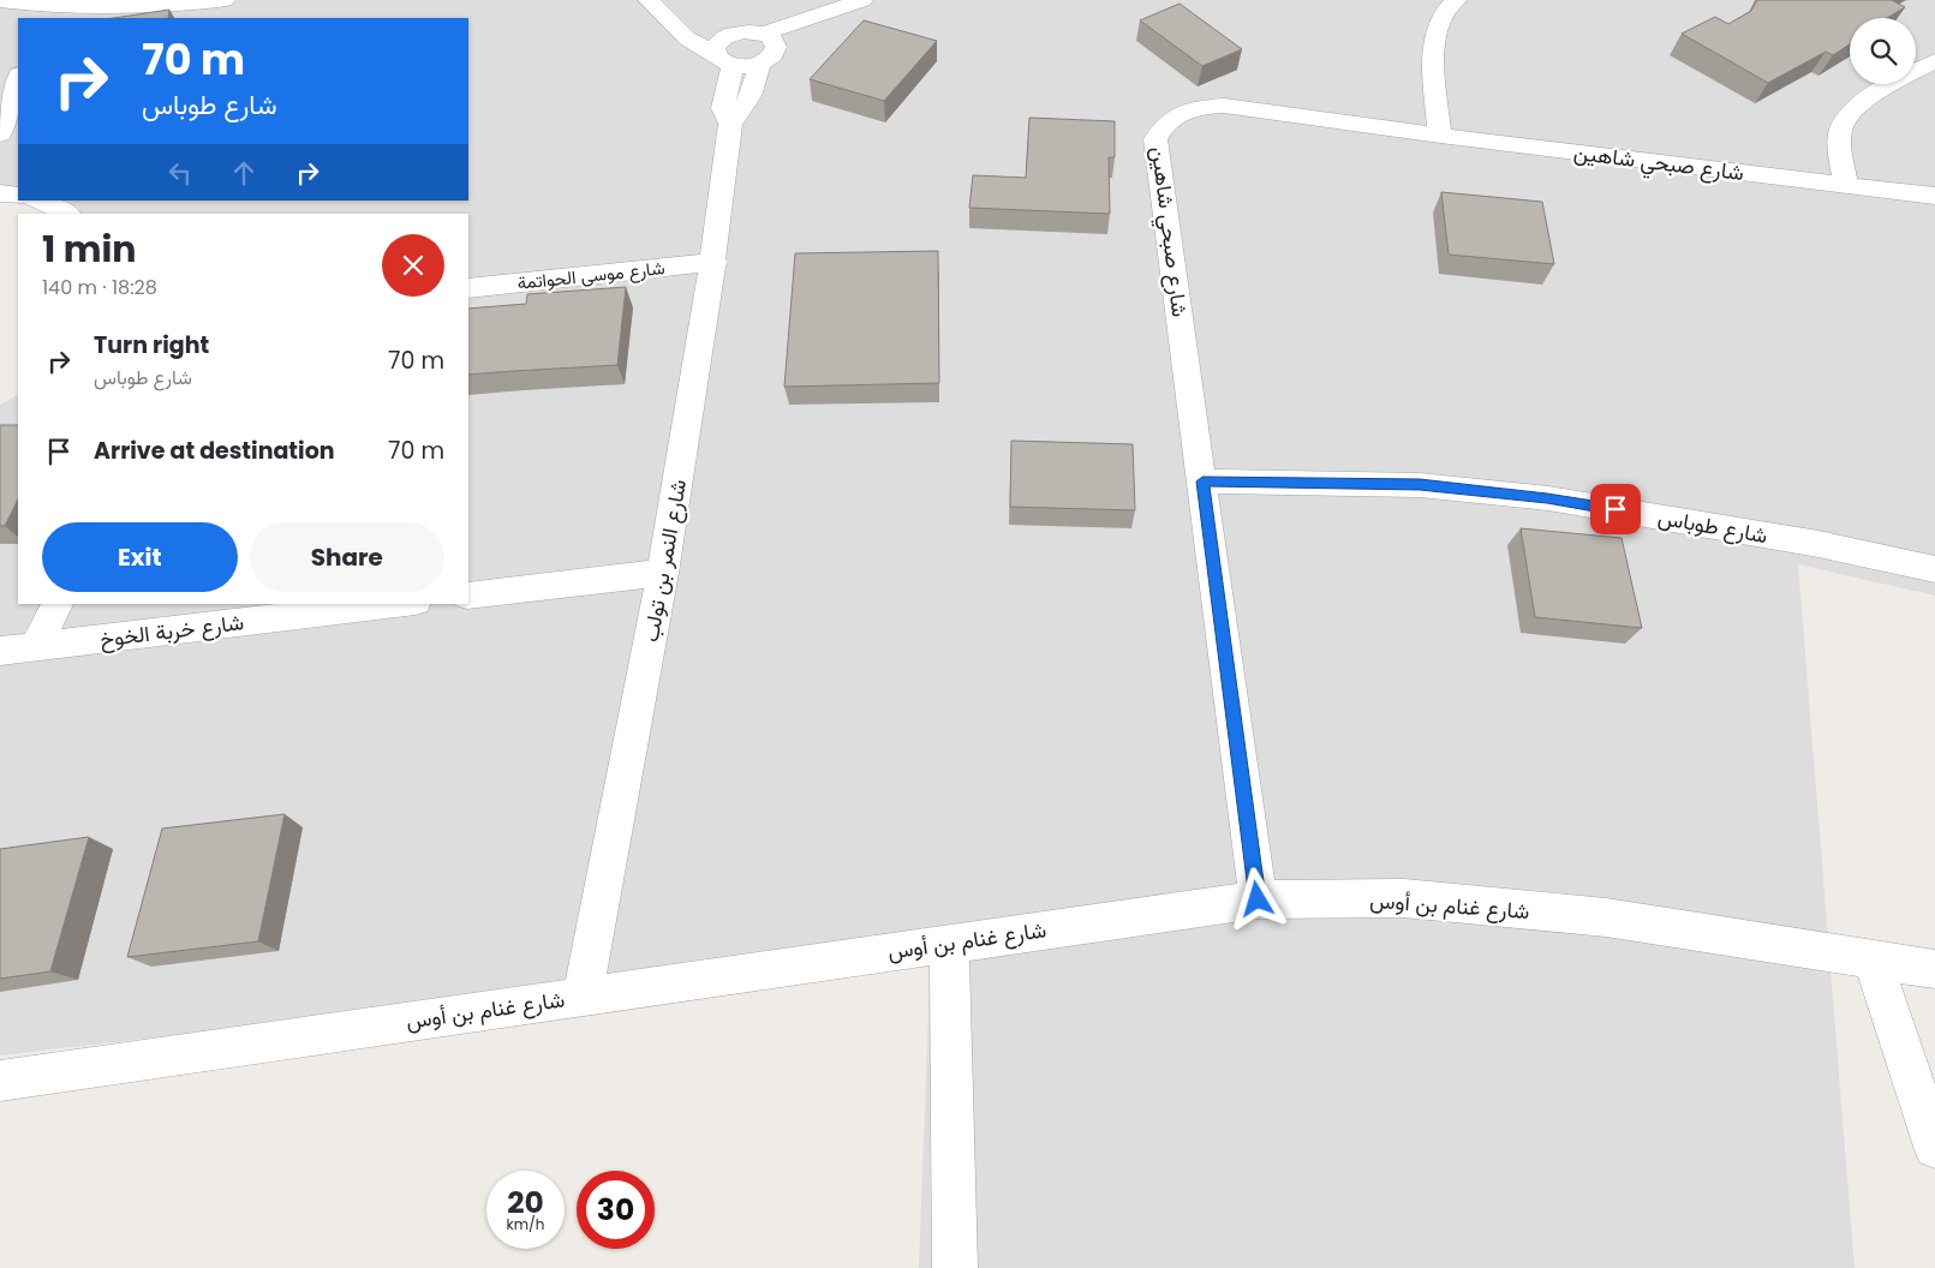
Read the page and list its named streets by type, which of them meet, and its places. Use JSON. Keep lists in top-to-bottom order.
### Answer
{
  "streets": {
    "street": [
      "شارع صبحي شاهين",
      "شارع موسى الحواتمة",
      "شارع طوباس",
      "شارع النمر بن تولب",
      "شارع خربة الخوخ",
      "شارع غنام بن أوس"
    ]
  },
  "crossings": [
    ["شارع صبحي شاهين", "شارع طوباس"],
    ["شارع صبحي شاهين", "شارع غنام بن أوس"],
    ["شارع موسى الحواتمة", "شارع النمر بن تولب"],
    ["شارع النمر بن تولب", "شارع غنام بن أوس"]
  ],
  "page": {
    "turn": ["70 m", "شارع طوباس"],
    "heading": ["1 min", "140 m · 18:28"],
    "list": [
      {
        "name": "Turn right",
        "note": "شارع طوباس",
        "value": "70 m"
      },
      {
        "name": "Arrive at destination",
        "value": "70 m"
      }
    ],
    "buttons": ["Exit", "Share"],
    "speed": "20 km/h",
    "limit": "30"
  }
}
